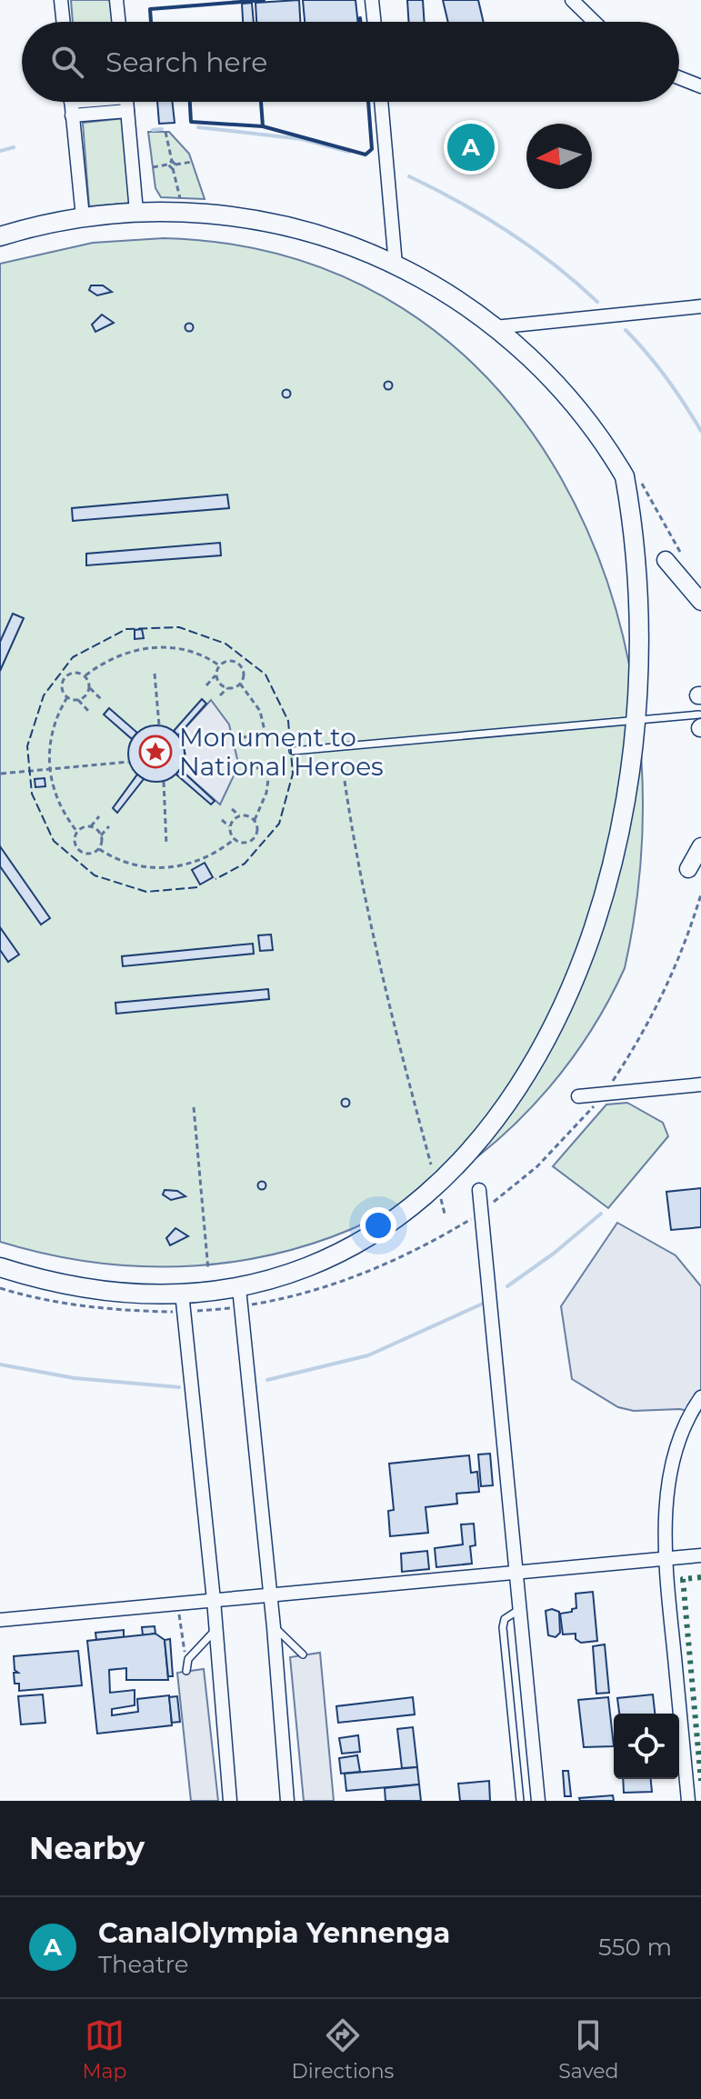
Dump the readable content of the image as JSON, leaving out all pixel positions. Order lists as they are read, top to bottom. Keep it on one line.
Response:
{"places":{"place":["Monument to National Heroes"]},"north":"left","page":{"search":"Search here","pins":"A","heading":"Nearby","list":[{"mark":"A","name":"CanalOlympia Yennenga","note":"Theatre","value":"550 m"}],"nav":["Map","Directions","Saved"]}}
